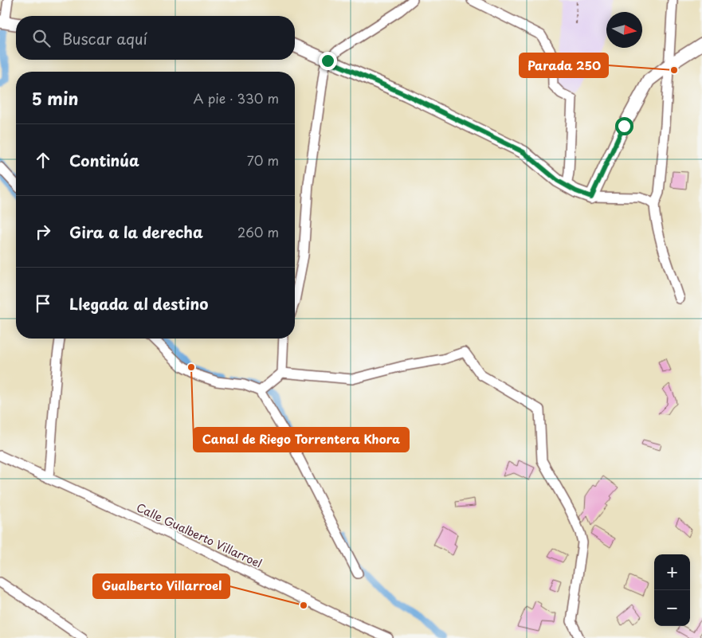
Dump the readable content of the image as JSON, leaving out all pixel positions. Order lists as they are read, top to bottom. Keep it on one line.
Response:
{"streets":{"street":["Calle Gualberto Villarroel"]},"places":["Parada 250","Canal de Riego Torrentera Khora","Gualberto Villarroel"],"north":"right","page":{"search":"Buscar aquí","heading":["5 min","A pie · 330 m"],"list":[["Continúa","70 m"],["Gira a la derecha","260 m"],"Llegada al destino"],"map_buttons":["+","−"]}}
